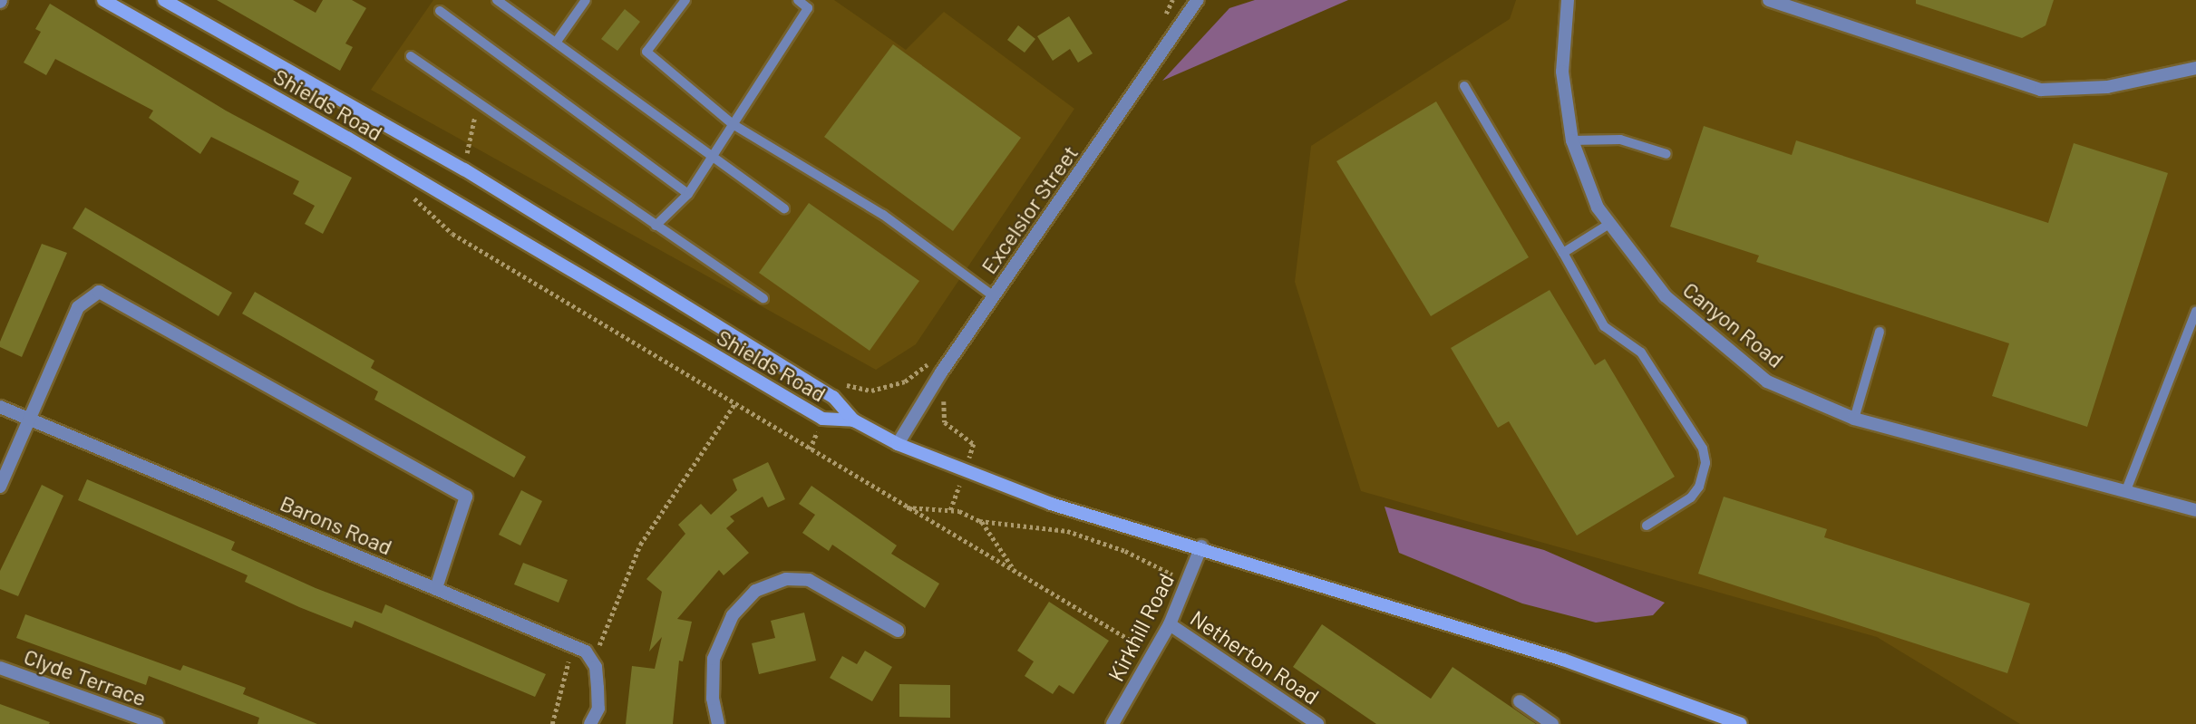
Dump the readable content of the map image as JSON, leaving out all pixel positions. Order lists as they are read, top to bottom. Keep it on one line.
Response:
{"streets":{"main road":["Shields Road"],"street":["Excelsior Street","Canyon Road","Barons Road","Kirkhill Road","Netherton Road","Clyde Terrace"]},"crossings":[["Kirkhill Road","Netherton Road"]]}
